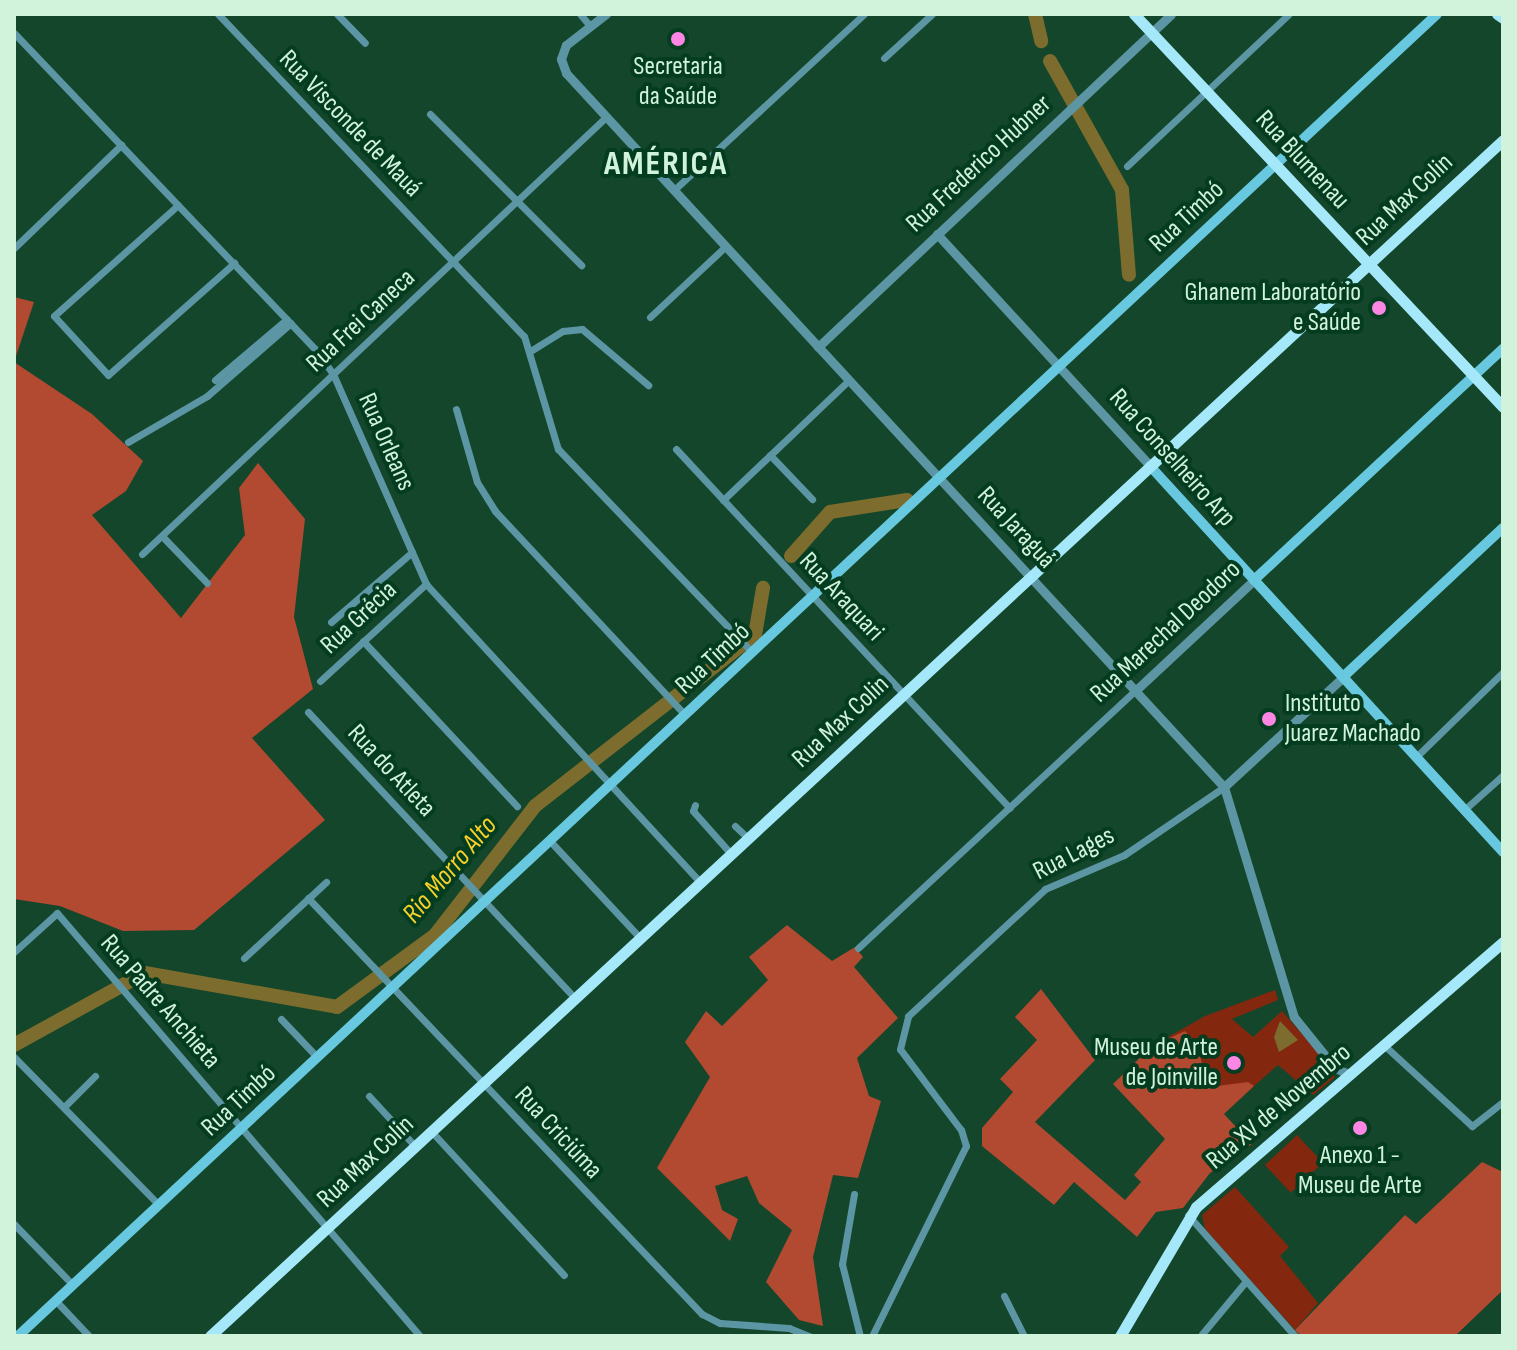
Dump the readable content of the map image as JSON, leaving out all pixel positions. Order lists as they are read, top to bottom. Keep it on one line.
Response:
{"streets":{"main road":["Rua Blumenau","Rua Max Colin","Rua Timbó","Rua Conselheiro Arp","Rua Marechal Deodoro","Rua Lages","Rua XV de Novembro"],"street":["Rua Visconde de Mauá","Rua Frederico Hubner","Rua Frei Caneca","Rua Orleans","Rua Jaraguá","Rua Araquari","Rua Grécia","Rua do Atleta","Rua Padre Anchieta","Rua Criciúma"]},"crossings":[["Rua Visconde de Mauá","Rua Frei Caneca"],["Rua Blumenau","Rua Frederico Hubner"],["Rua Blumenau","Rua Max Colin"],["Rua Blumenau","Rua Timbó"],["Rua Blumenau","Rua Marechal Deodoro"],["Rua Frederico Hubner","Rua Conselheiro Arp"],["Rua Frederico Hubner","Rua Jaraguá"],["Rua Max Colin","Rua Orleans"],["Rua Max Colin","Rua Conselheiro Arp"],["Rua Max Colin","Rua Jaraguá"],["Rua Max Colin","Rua Araquari"],["Rua Max Colin","Rua do Atleta"],["Rua Max Colin","Rua Padre Anchieta"],["Rua Max Colin","Rua Criciúma"],["Rua Timbó","Rua Orleans"],["Rua Timbó","Rua Conselheiro Arp"],["Rua Timbó","Rua Jaraguá"],["Rua Timbó","Rua Araquari"],["Rua Timbó","Rua do Atleta"],["Rua Timbó","Rua Padre Anchieta"],["Rua Timbó","Rua Criciúma"],["Rua Frei Caneca","Rua Orleans"],["Rua Frei Caneca","Rua Jaraguá"],["Rua Orleans","Rua Grécia"],["Rua Conselheiro Arp","Rua Marechal Deodoro"],["Rua Conselheiro Arp","Rua Lages"],["Rua Jaraguá","Rua Marechal Deodoro"],["Rua Jaraguá","Rua Lages"],["Rua Jaraguá","Rua XV de Novembro"],["Rua Araquari","Rua Marechal Deodoro"]],"districts":["AMÉRICA"],"water":["Rio Morro Alto"],"places":["Secretaria da Saúde","Ghanem Laboratório e Saúde","Instituto Juarez Machado","Museu de Arte de Joinville","Anexo 1 - Museu de Arte"]}
